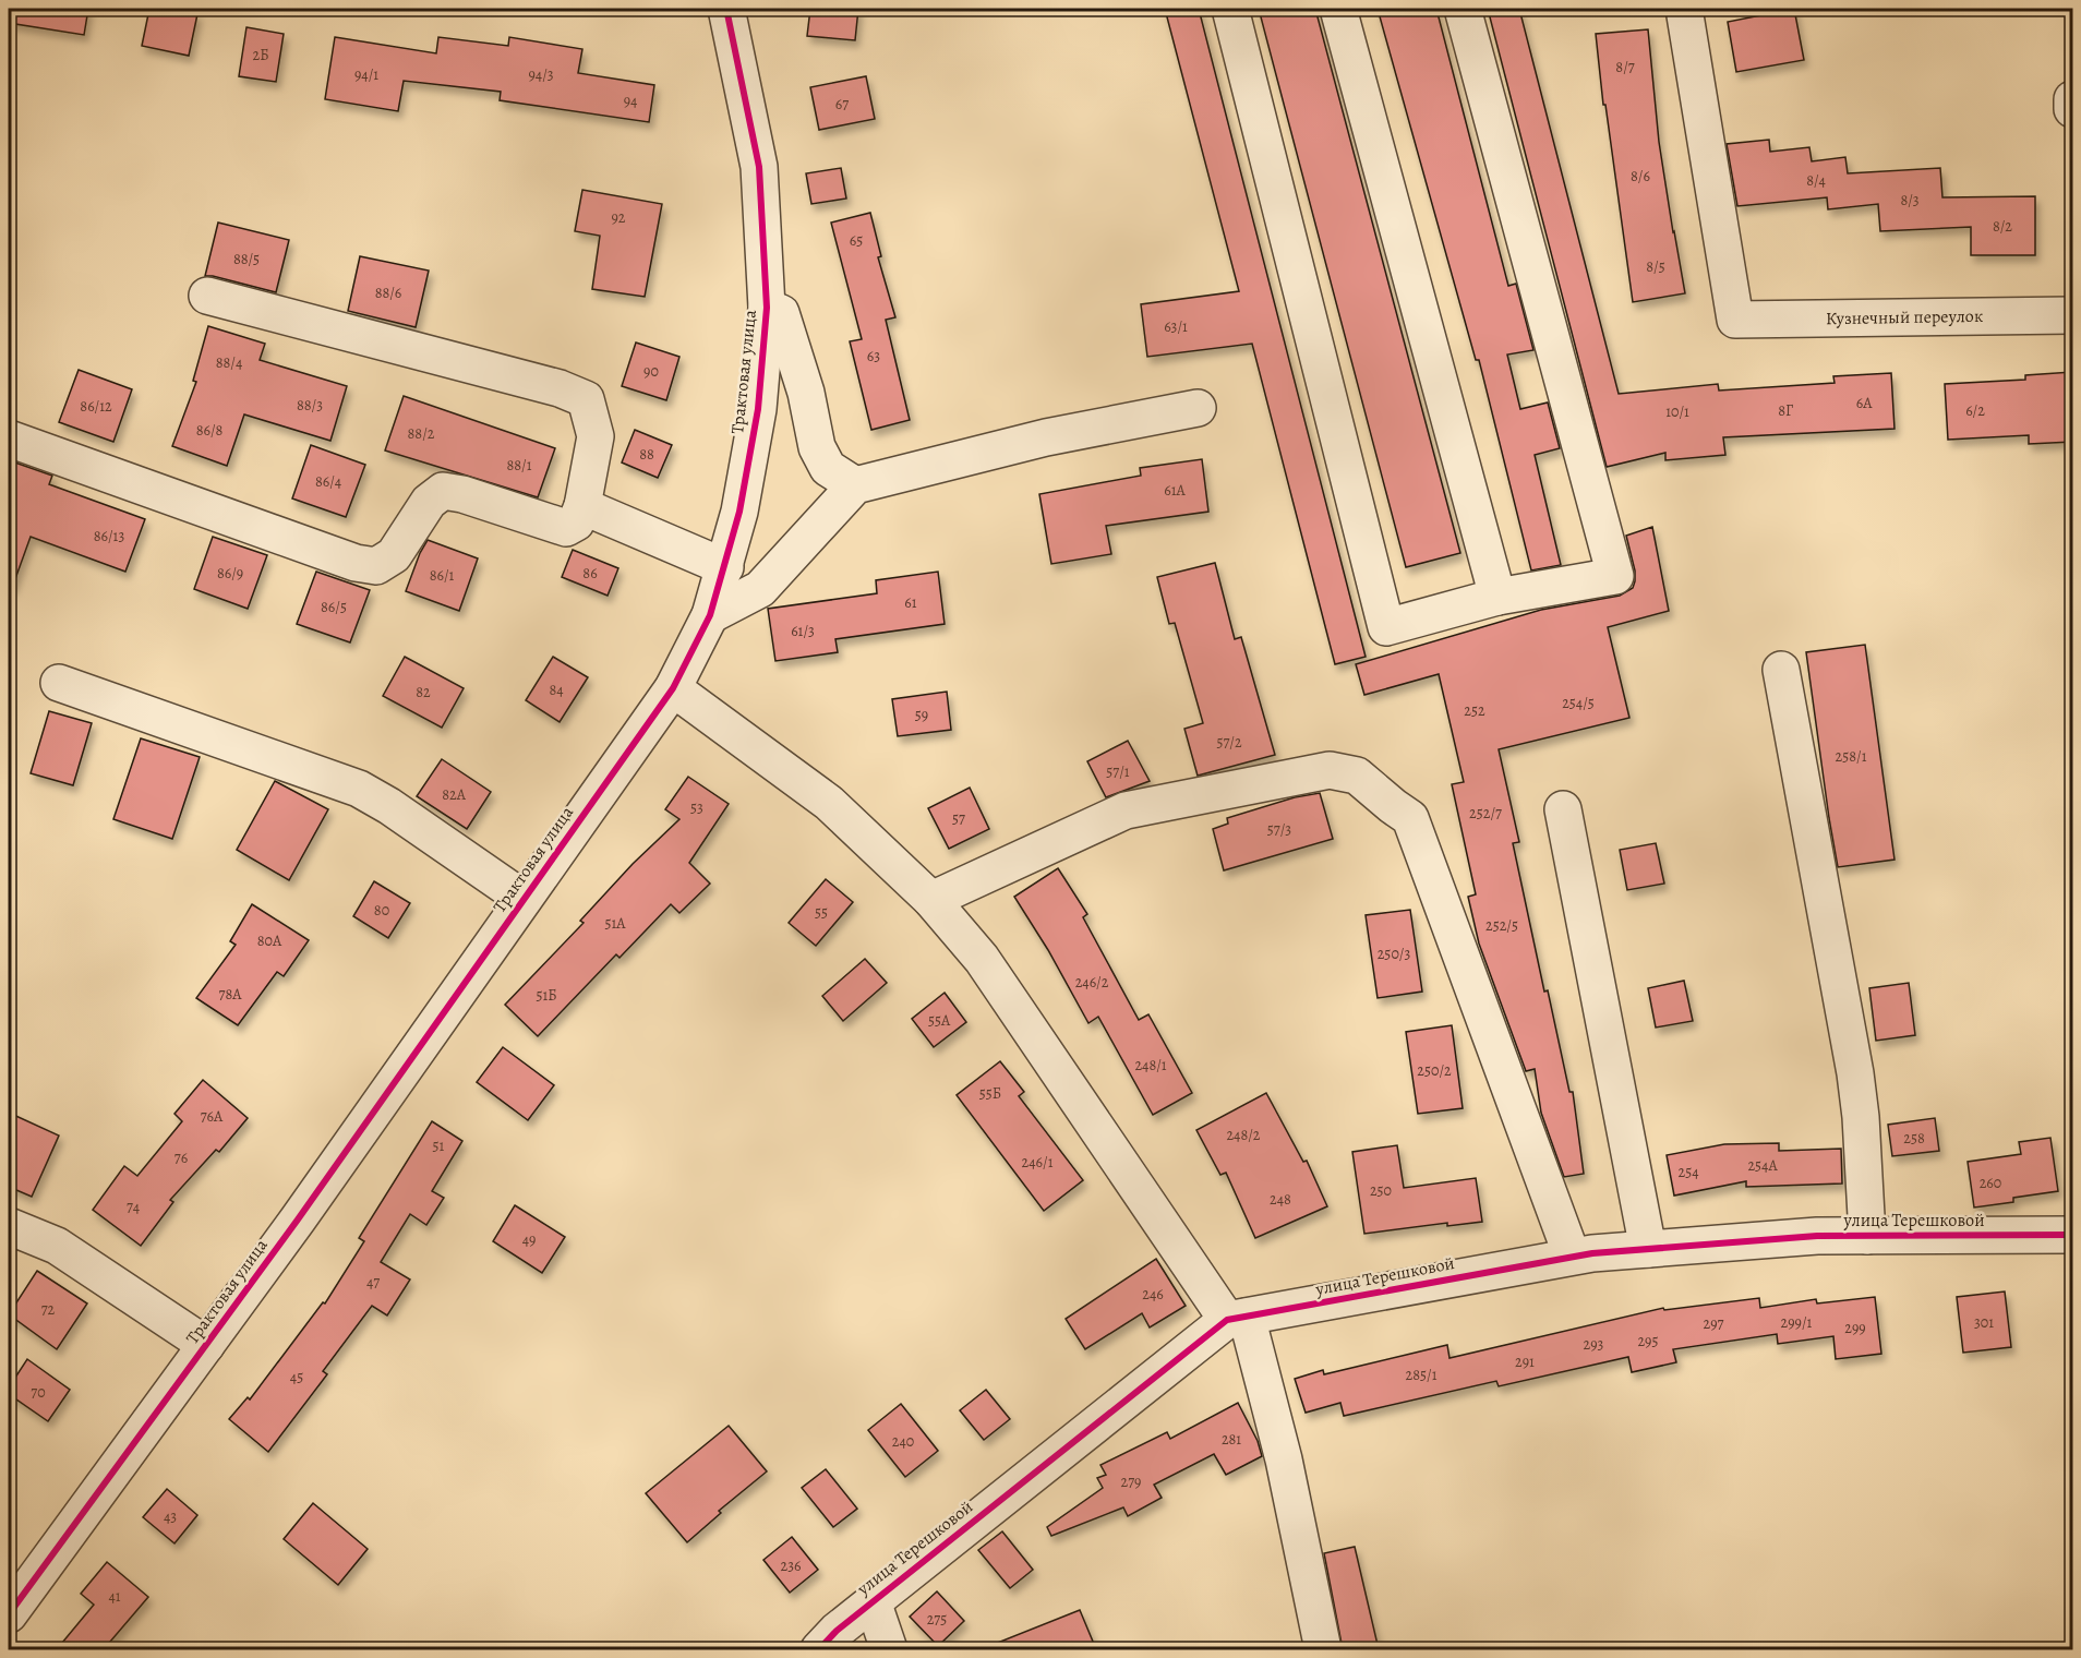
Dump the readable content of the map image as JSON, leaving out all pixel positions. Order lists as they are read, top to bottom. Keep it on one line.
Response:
{"streets":{"street":["Кузнечный переулок","Трактовая улица","улица Терешковой"]},"house_numbers":["2Б","8/7","94/1","94/3","94","67","8/6","8/4","8/3","92","8/2","65","88/5","8/5","88/6","63/1","63","88/4","90","6А","88/3","86/12","8Г","6/2","10/1","86/8","88/2","88","88/1","86/4","61А","86/13","86/9","86","86/1","61","86/5","61/3","84","82","254/5","252","59","57/2","258/1","57/1","82А","53","252/7","57","57/3","80","55","51А","252/5","80А","250/3","246/2","78А","51Б","55А","248/1","250/2","55Б","76А","248/2","258","51","76","246/1","254А","254","260","250","248","74","49","47","246","72","299/1","301","297","299","295","293","291","285/1","45","70","281","240","279","43","236","41","275"]}
